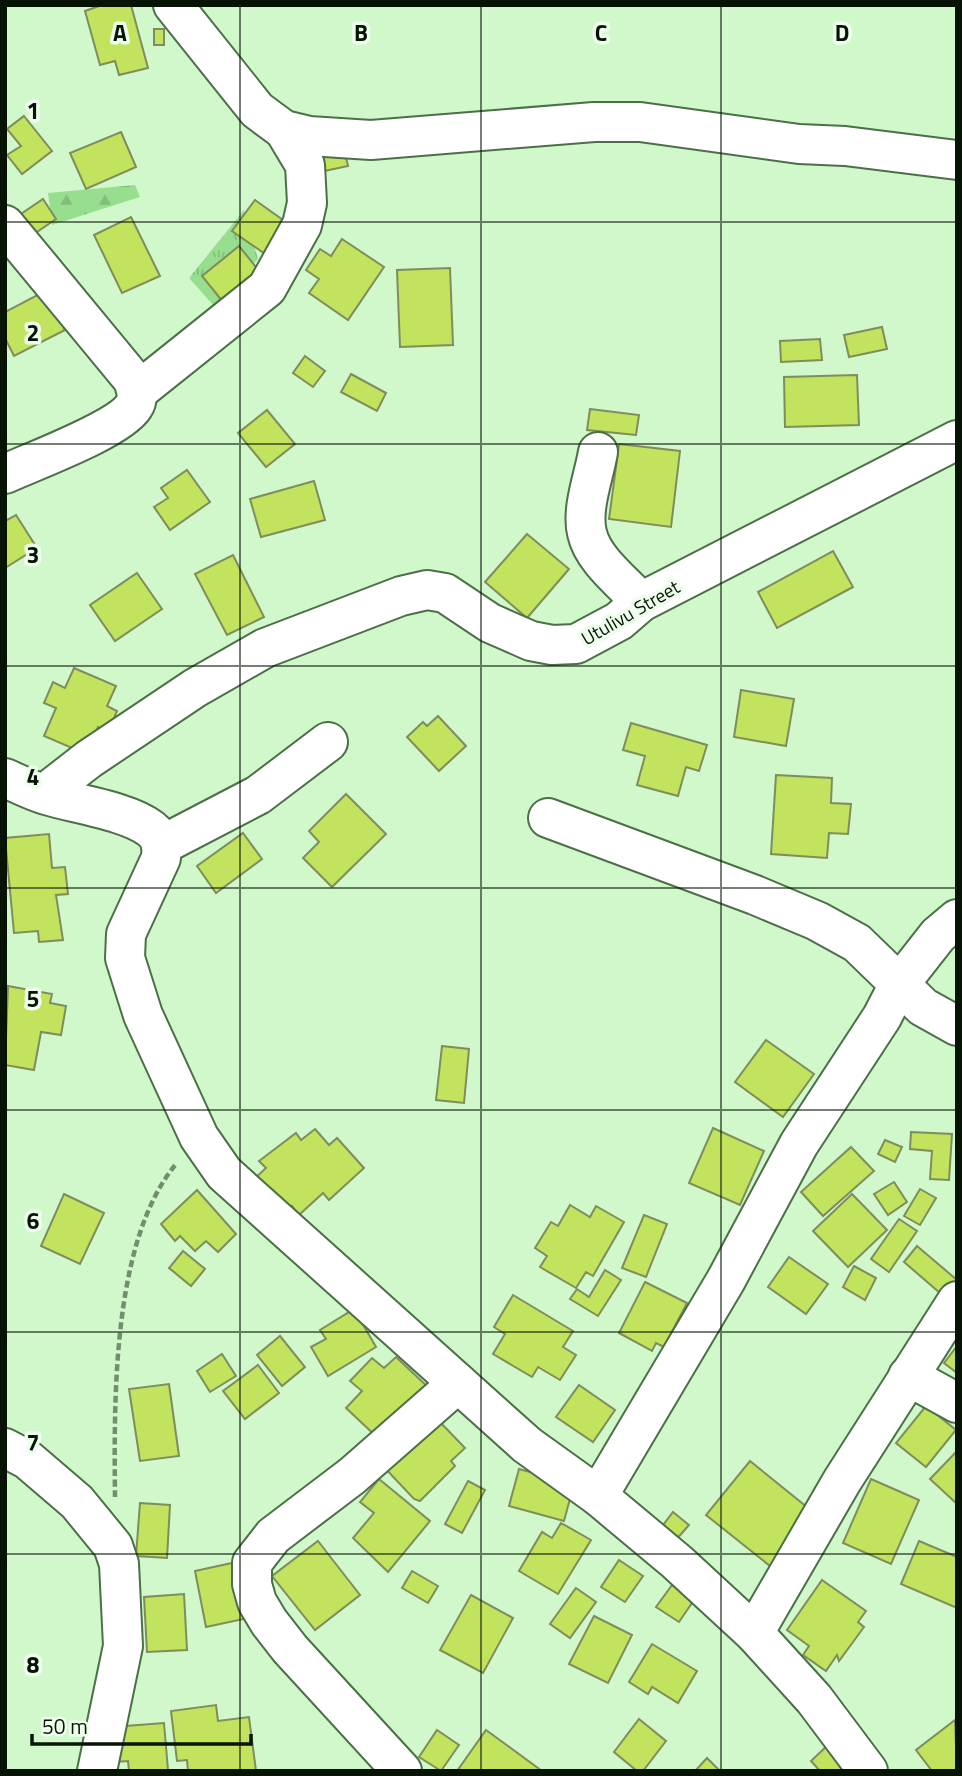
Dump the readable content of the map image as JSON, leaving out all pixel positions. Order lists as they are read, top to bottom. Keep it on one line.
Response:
{"streets":{"street":["Utulivu Street"]},"scale_bar":"50 m","grid":{"columns":["A","B","C","D"],"rows":["1","2","3","4","5","6","7","8"]}}
